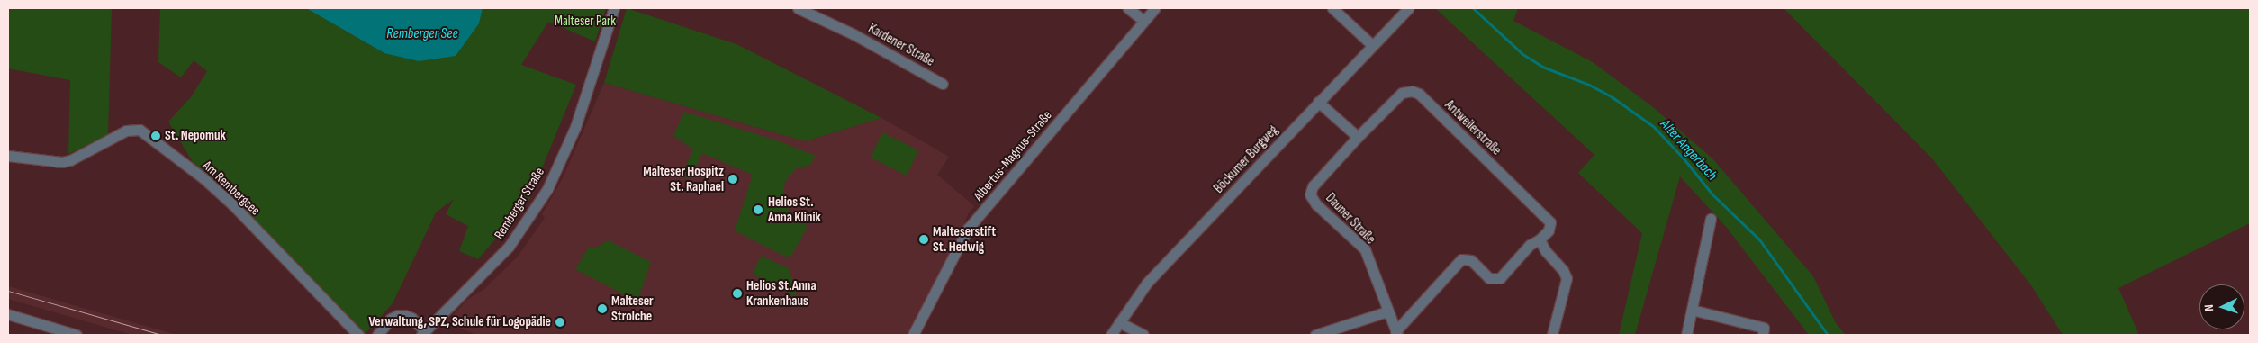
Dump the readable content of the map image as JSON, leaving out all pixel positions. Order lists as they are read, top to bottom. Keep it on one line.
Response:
{"streets":{"street":["Kardener Straße","Antweilerstraße","Albertus-Magnus-Straße","Böckumer Burgweg","Am Rembergsee","Remberger Straße","Dauner Straße"]},"crossings":[["Antweilerstraße","Dauner Straße"]],"water":["Remberger See","Alter Angerbach"],"parks":["Malteser Park"],"places":["St. Nepomuk","Malteser Hospitz St. Raphael","Helios St. Anna Klinik","Malteserstift St. Hedwig","Helios St.Anna Krankenhaus","Malteser Strolche","Verwaltung, SPZ, Schule für Logopädie"],"north":"left"}
